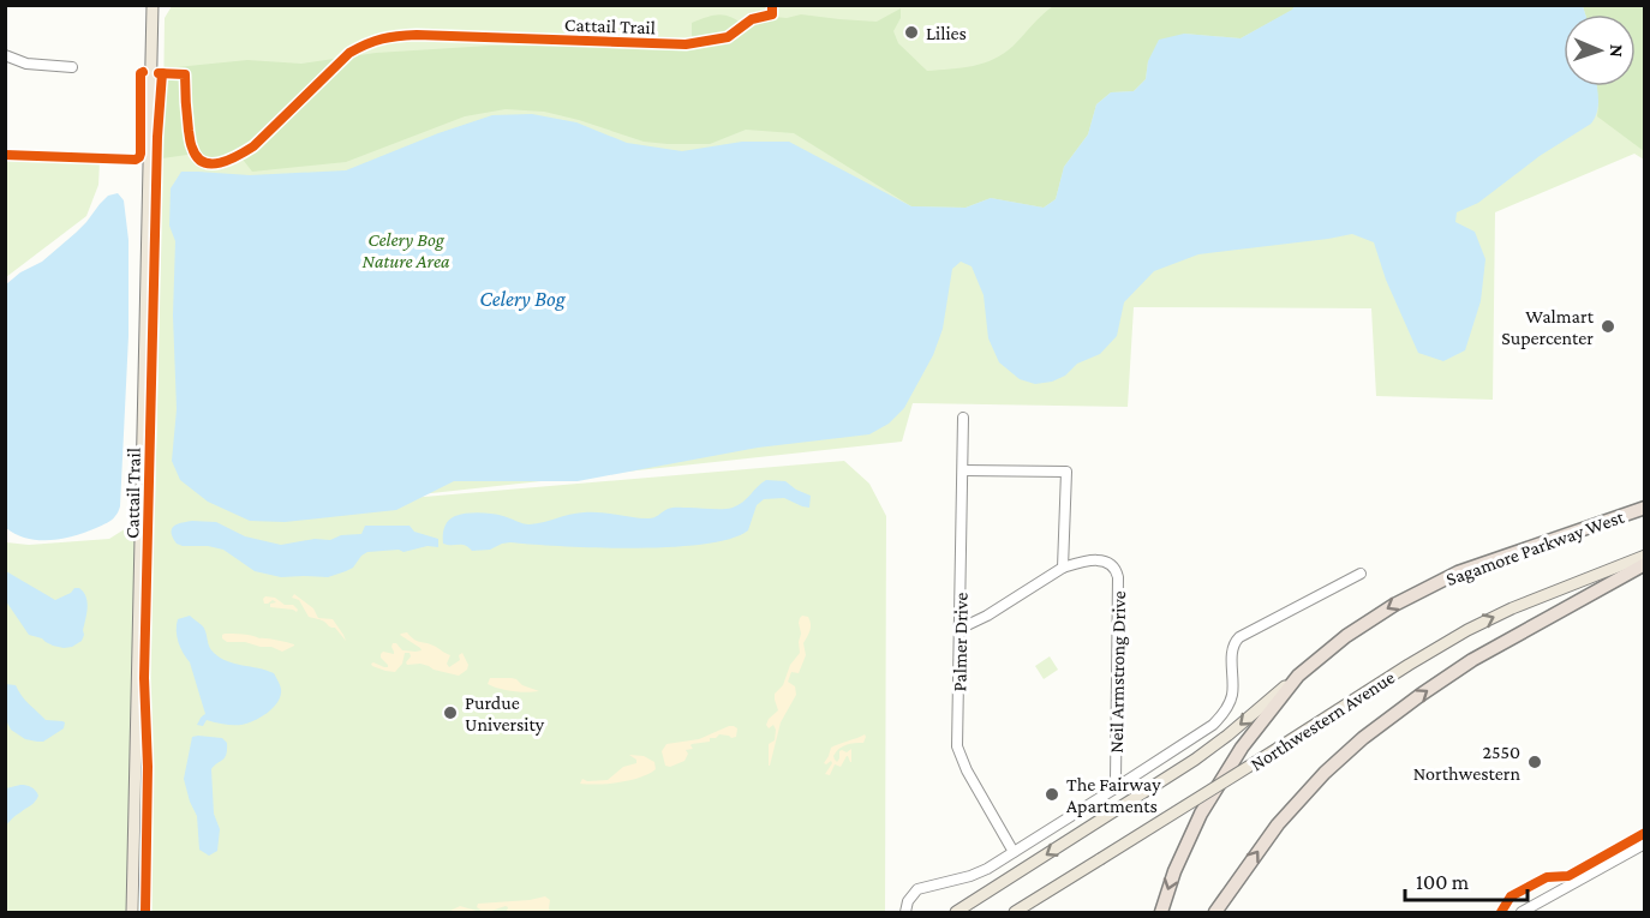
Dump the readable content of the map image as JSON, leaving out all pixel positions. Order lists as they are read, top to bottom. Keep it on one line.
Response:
{"streets":{"highway":["Sagamore Parkway West"],"main road":["Northwestern Avenue"],"street":["Palmer Drive","Neil Armstrong Drive"],"cycle path":["Cattail Trail"]},"crossings":[["Sagamore Parkway West","Northwestern Avenue"],["Palmer Drive","Neil Armstrong Drive"]],"water":["Celery Bog"],"parks":["Celery Bog Nature Area"],"places":["Lilies","Walmart Supercenter","Purdue University","2550 Northwestern","The Fairway Apartments"],"scale_bar":"100 m","north":"right"}
